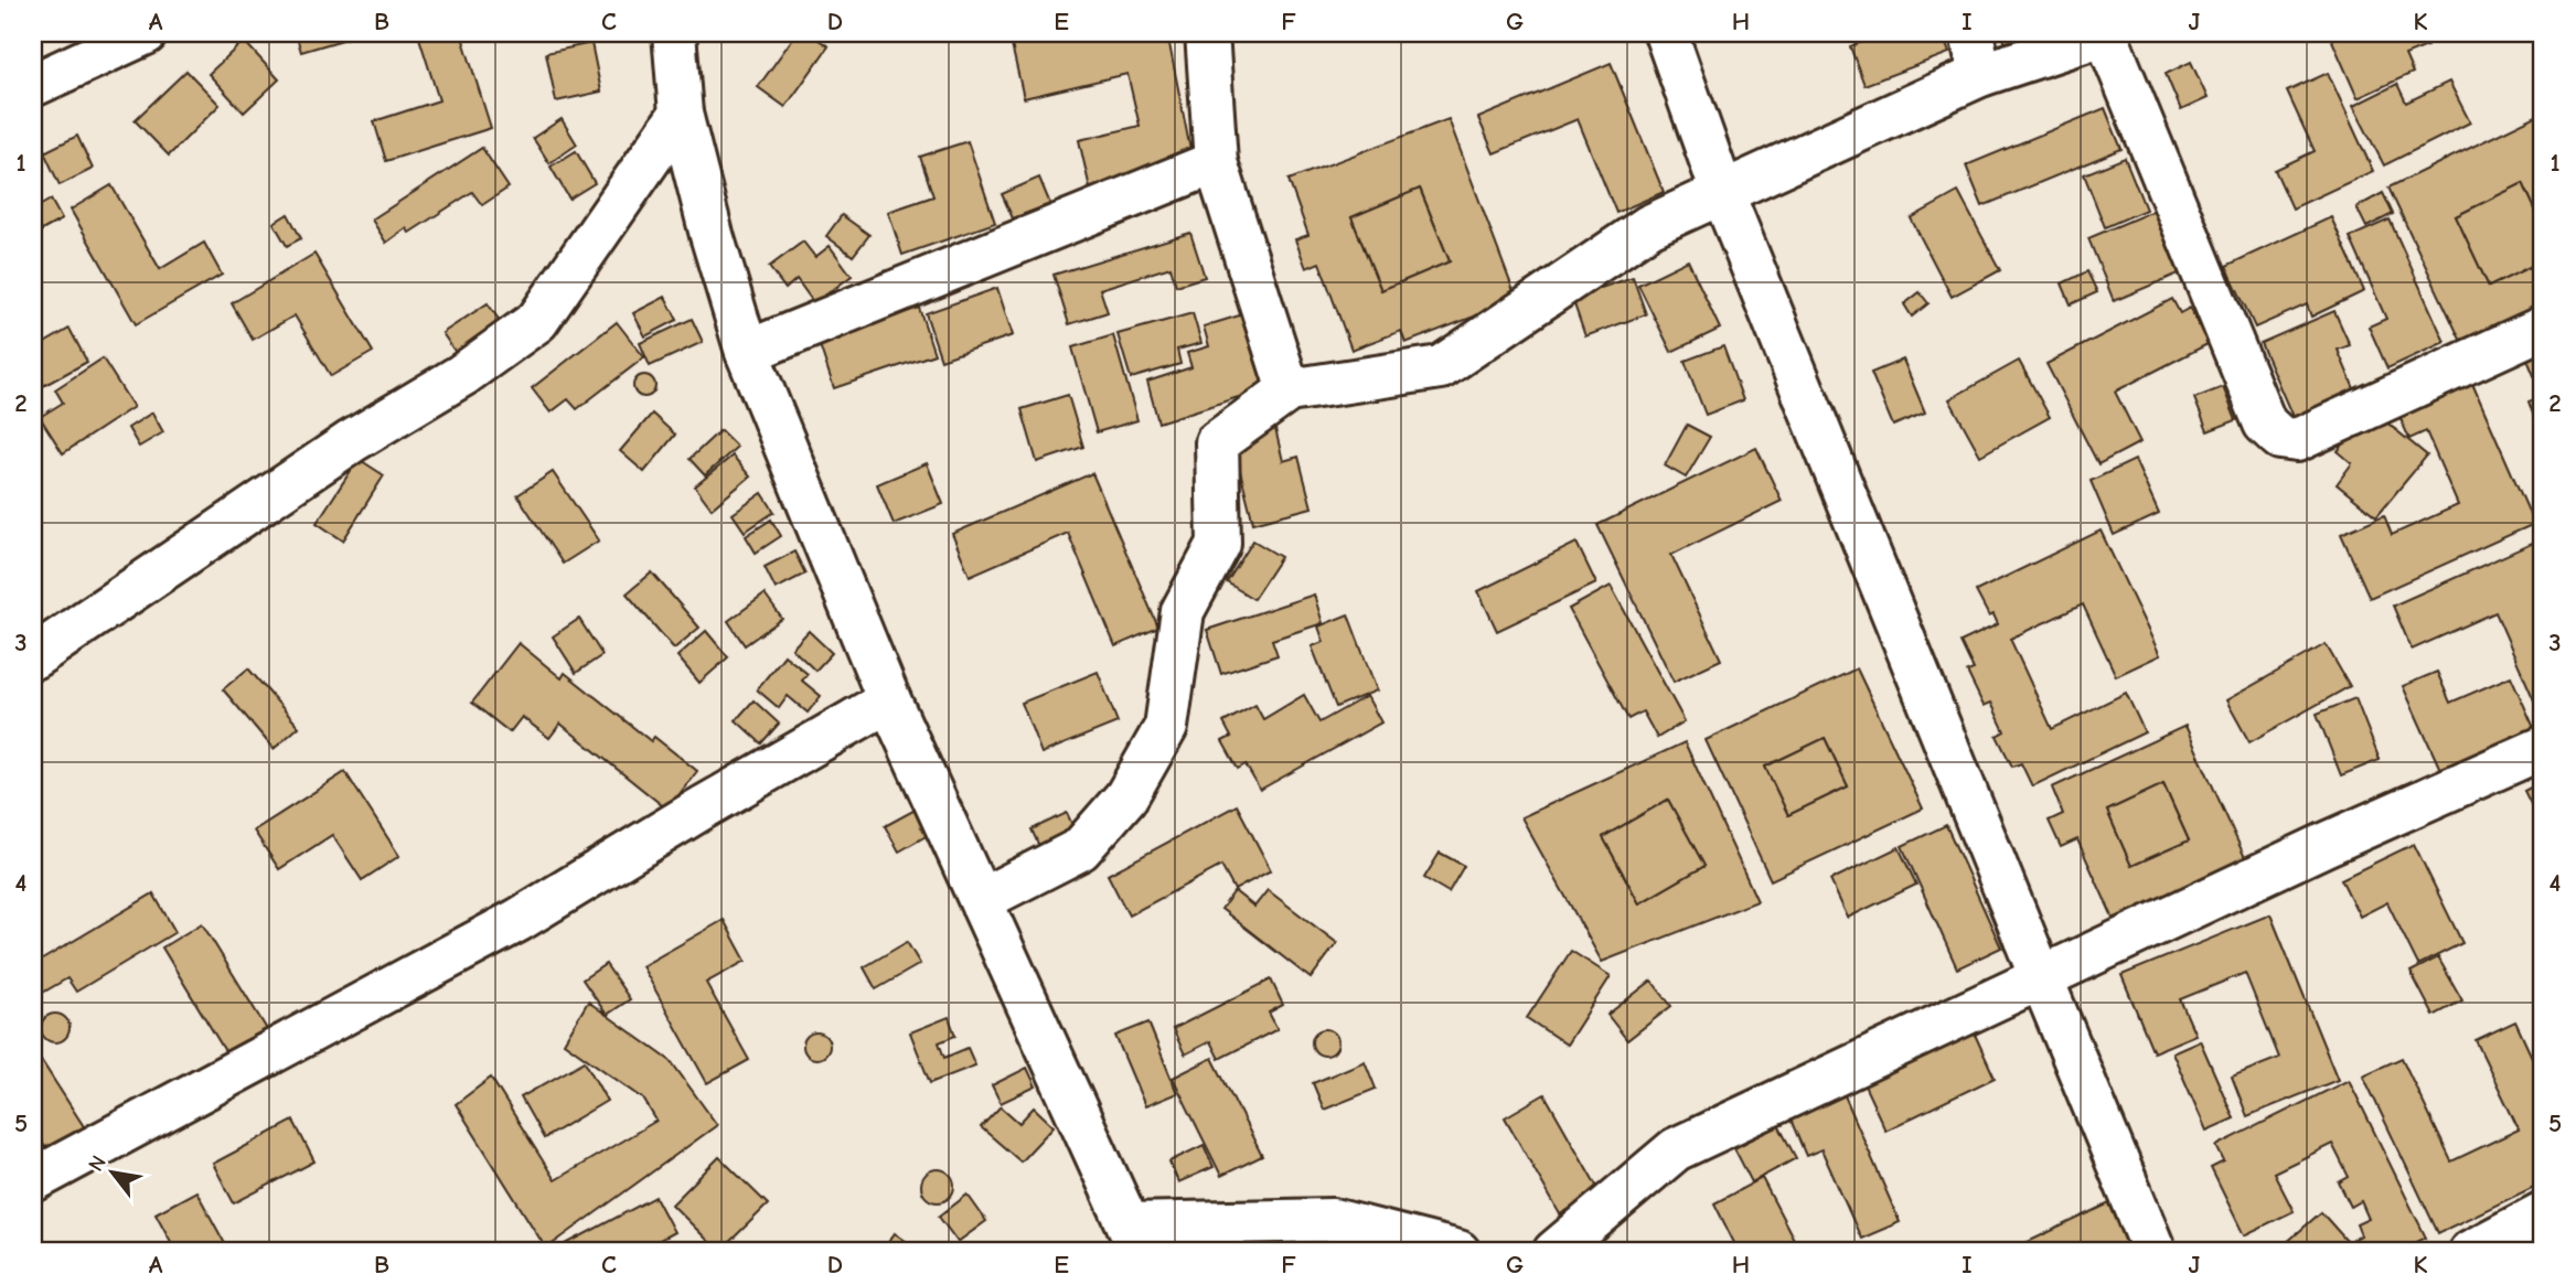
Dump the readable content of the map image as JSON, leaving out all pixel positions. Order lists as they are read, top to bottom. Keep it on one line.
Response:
{"north":"top left","grid":{"columns":["A","B","C","D","E","F","G","H","I","J","K"],"rows":["1","2","3","4","5"]}}
